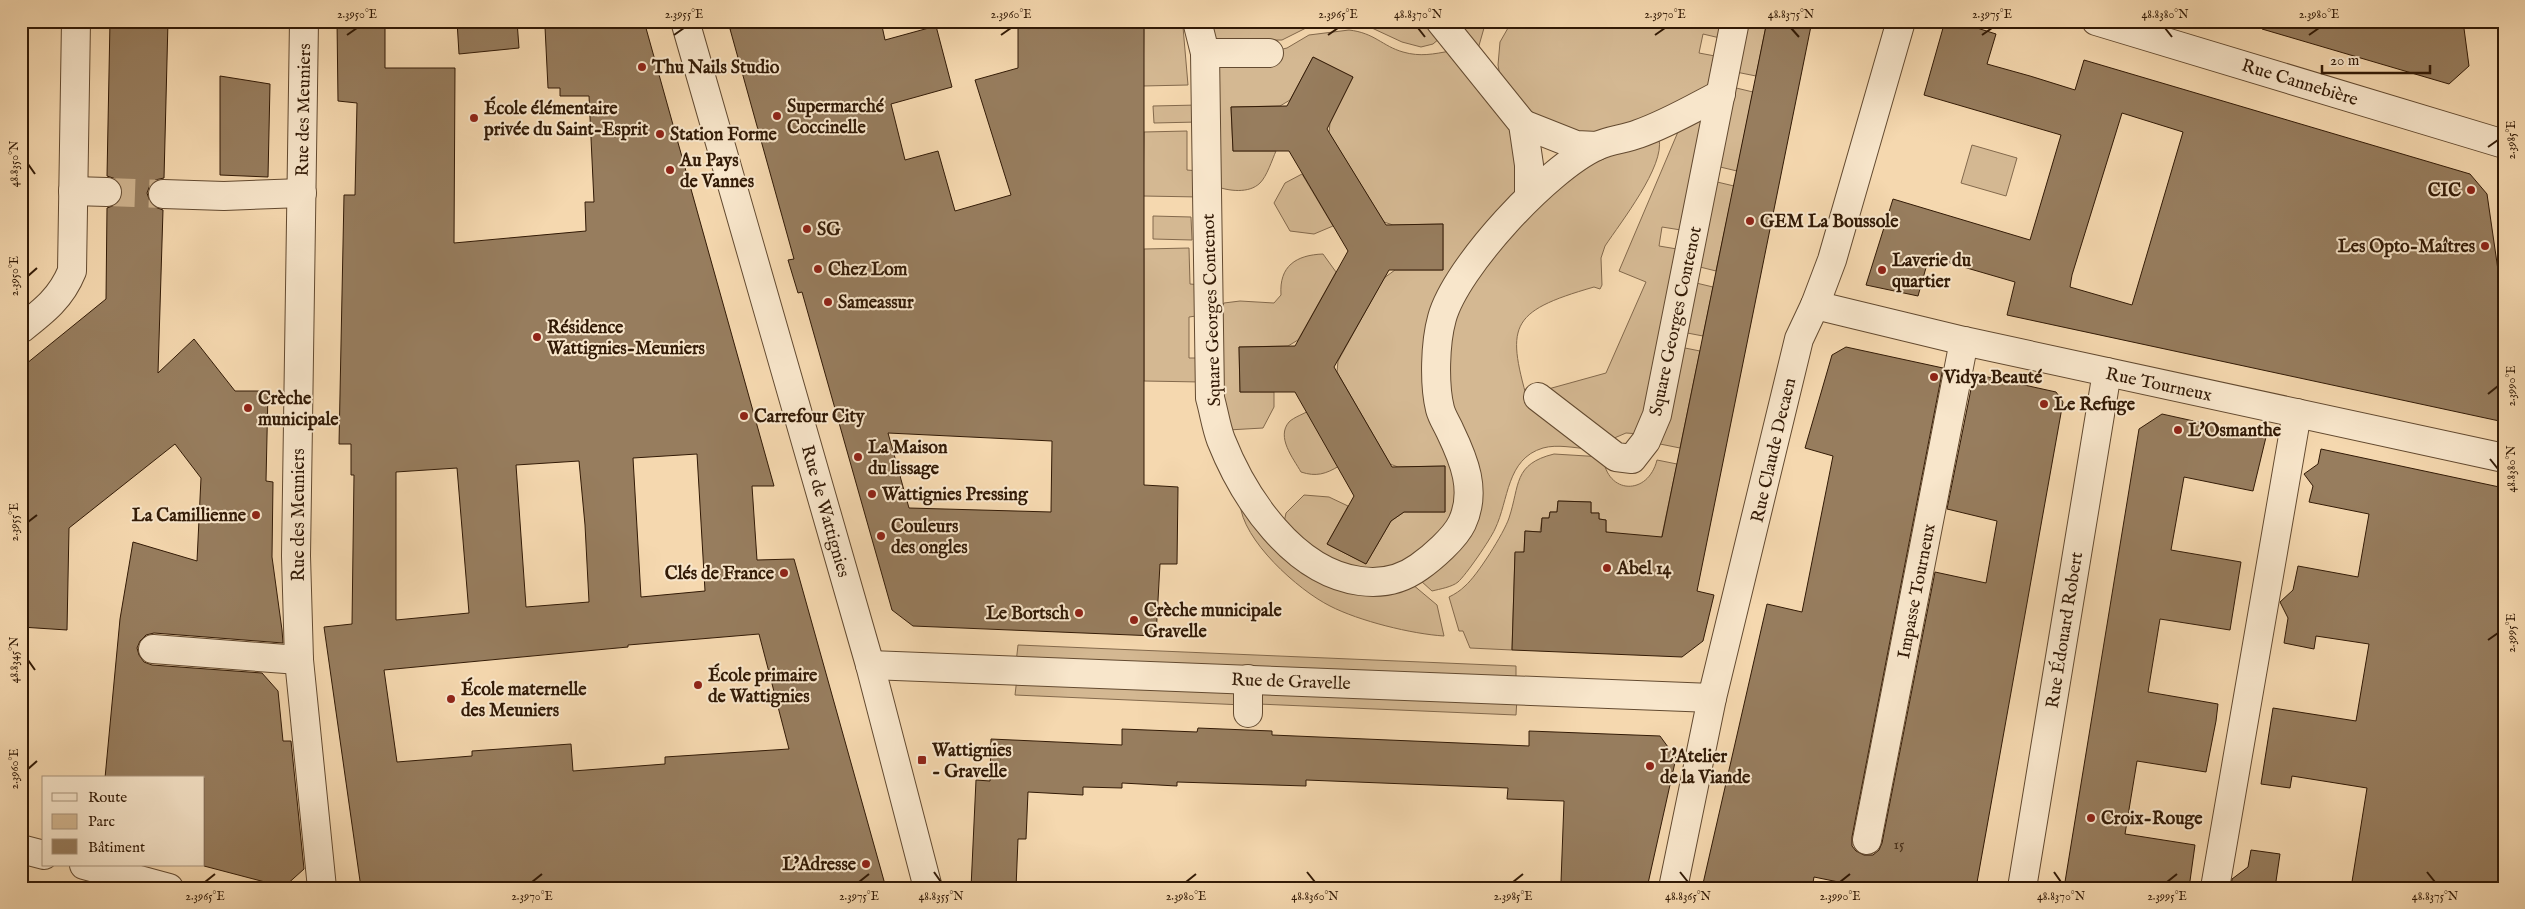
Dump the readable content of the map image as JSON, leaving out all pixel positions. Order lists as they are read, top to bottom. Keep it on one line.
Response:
{"streets":{"street":["Rue Cannebière","Rue des Meuniers","Square Georges Contenot","Rue Tourneux","Rue Claude Decaen","Rue de Wattignies","Impasse Tourneux","Rue Édouard Robert","Rue de Gravelle"]},"crossings":[["Rue Tourneux","Rue Claude Decaen"],["Rue Tourneux","Impasse Tourneux"],["Rue Tourneux","Rue Édouard Robert"],["Rue Claude Decaen","Rue de Gravelle"],["Rue de Wattignies","Rue de Gravelle"]],"places":{"other":["Thu Nails Studio","Supermarché Coccinelle","École élémentaire privée du Saint-Esprit","Station Forme","Au Pays de Vannes","CIC","GEM La Boussole","SG","Les Opto-Maîtres","Chez Lom","Laverie du quartier","Sameassur","Résidence Wattignies-Meuniers","Vidya Beauté","Le Refuge","Crèche municipale","Carrefour City","L'Osmanthe","La Maison du lissage","Wattignies Pressing","La Camillienne","Couleurs des ongles","Abel 14","Clés de France","Le Bortsch","Crèche municipale Gravelle","École primaire de Wattignies","École maternelle des Meuniers","L'Atelier de la Viande","Croix-Rouge","L’Adresse"],"transit":["Wattignies - Gravelle"]},"house_numbers":["15"],"legend":["Route","Parc","Bâtiment"],"scale_bar":"20 m","coordinates":["2.3950°E","2.3955°E","2.3960°E","2.3965°E","48.8370°N","2.3970°E","48.8375°N","2.3975°E","48.8380°N","2.3980°E","2.3985°E","48.8350°N","2.3990°E","2.3995°E","48.8345°N","48.8355°N","48.8360°N","48.8365°N"]}
